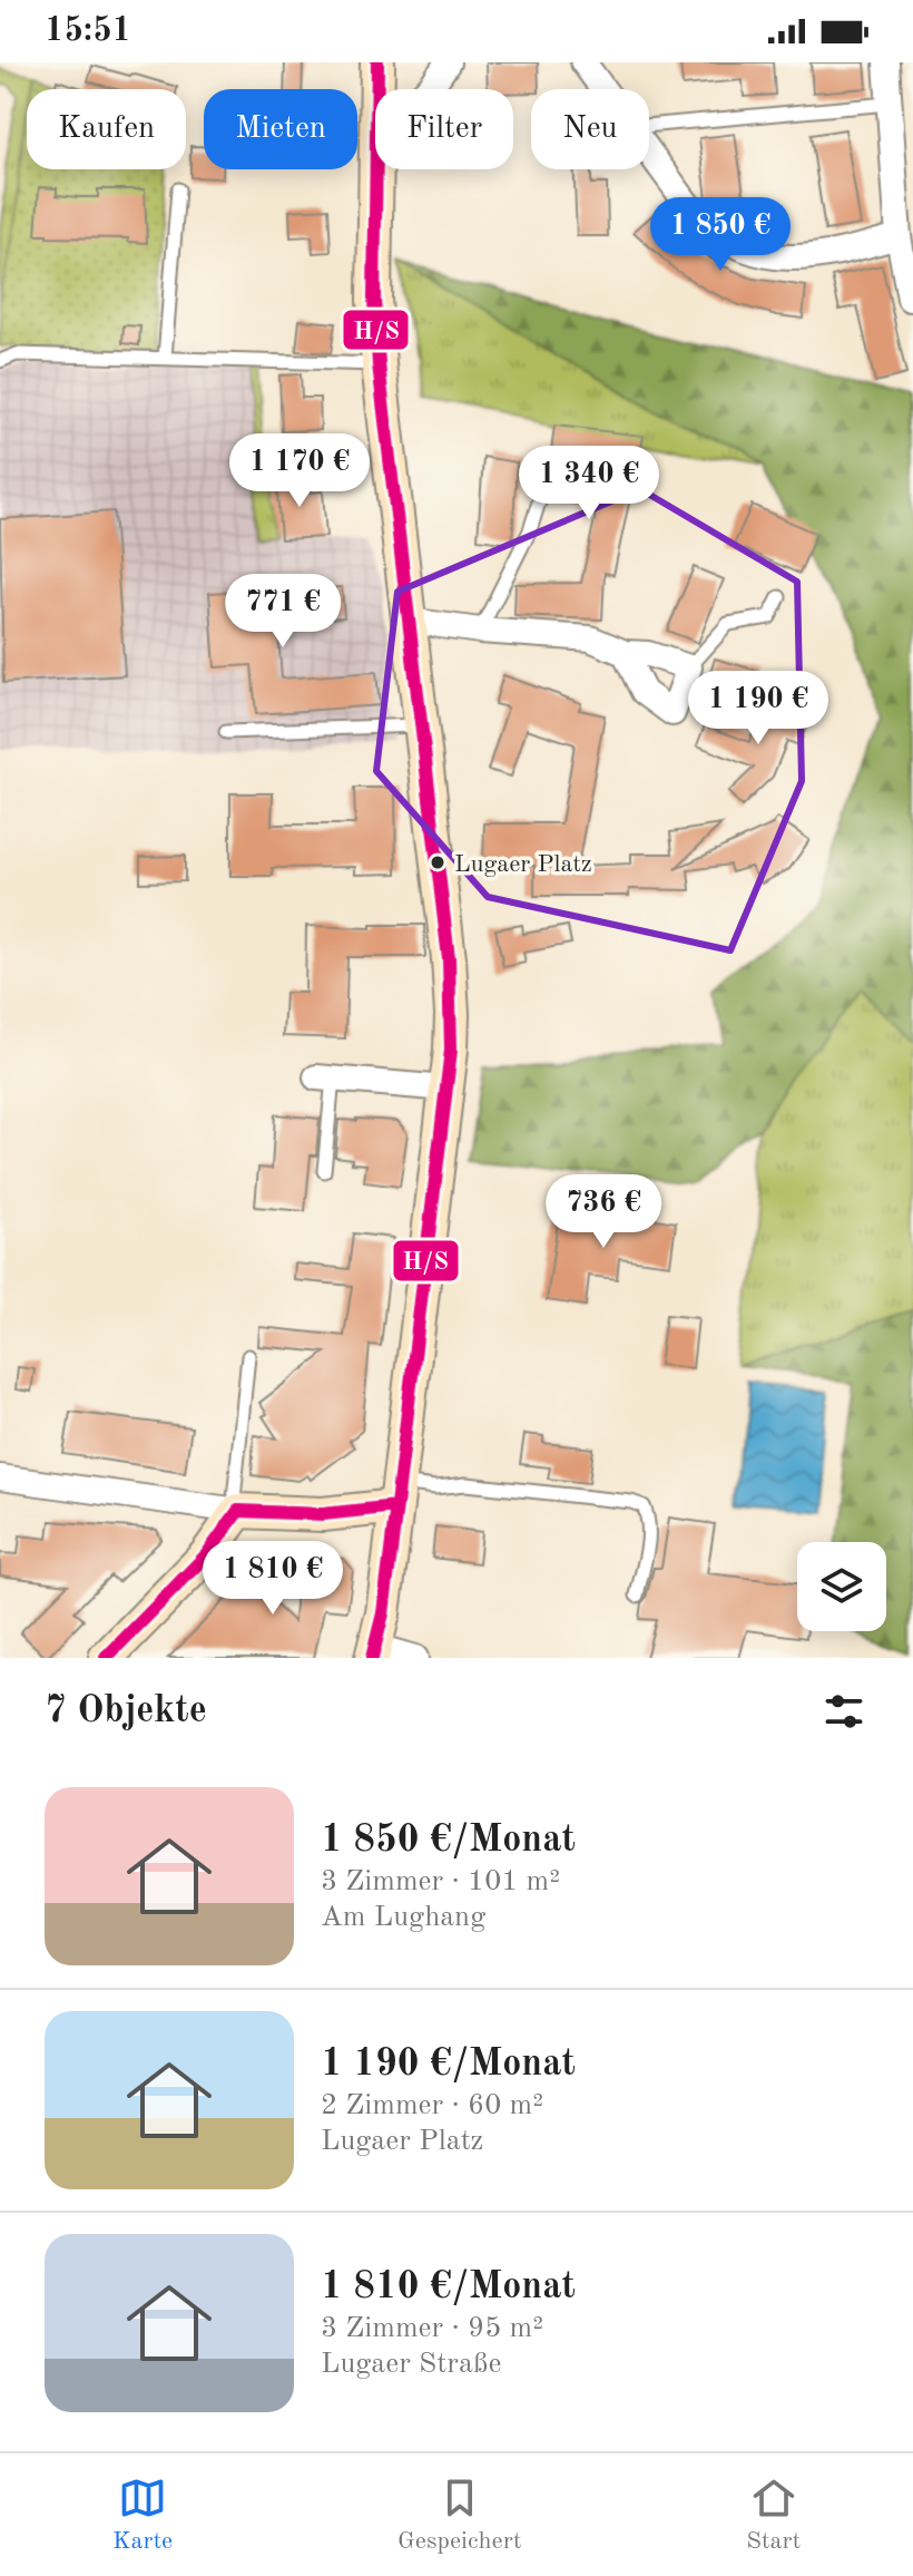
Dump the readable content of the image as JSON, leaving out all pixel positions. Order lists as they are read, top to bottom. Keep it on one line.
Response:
{"places":["Lugaer Platz"],"lines":["transit line H/S"],"page":{"status":"15:51","chip":["Kaufen","Mieten","Filter","Neu"],"price":["1 850 €","1 170 €","1 340 €","771 €","1 190 €","736 €","1 810 €"],"heading":"7 Objekte","list":[{"name":"1 850 €/Monat","note":"3 Zimmer · 101 m² · Am Lughang"},{"name":"1 190 €/Monat","note":"2 Zimmer · 60 m² · Lugaer Platz"},{"name":"1 810 €/Monat","note":"3 Zimmer · 95 m² · Lugaer Straße"}],"tabs":["Karte","Gespeichert","Start"]}}
